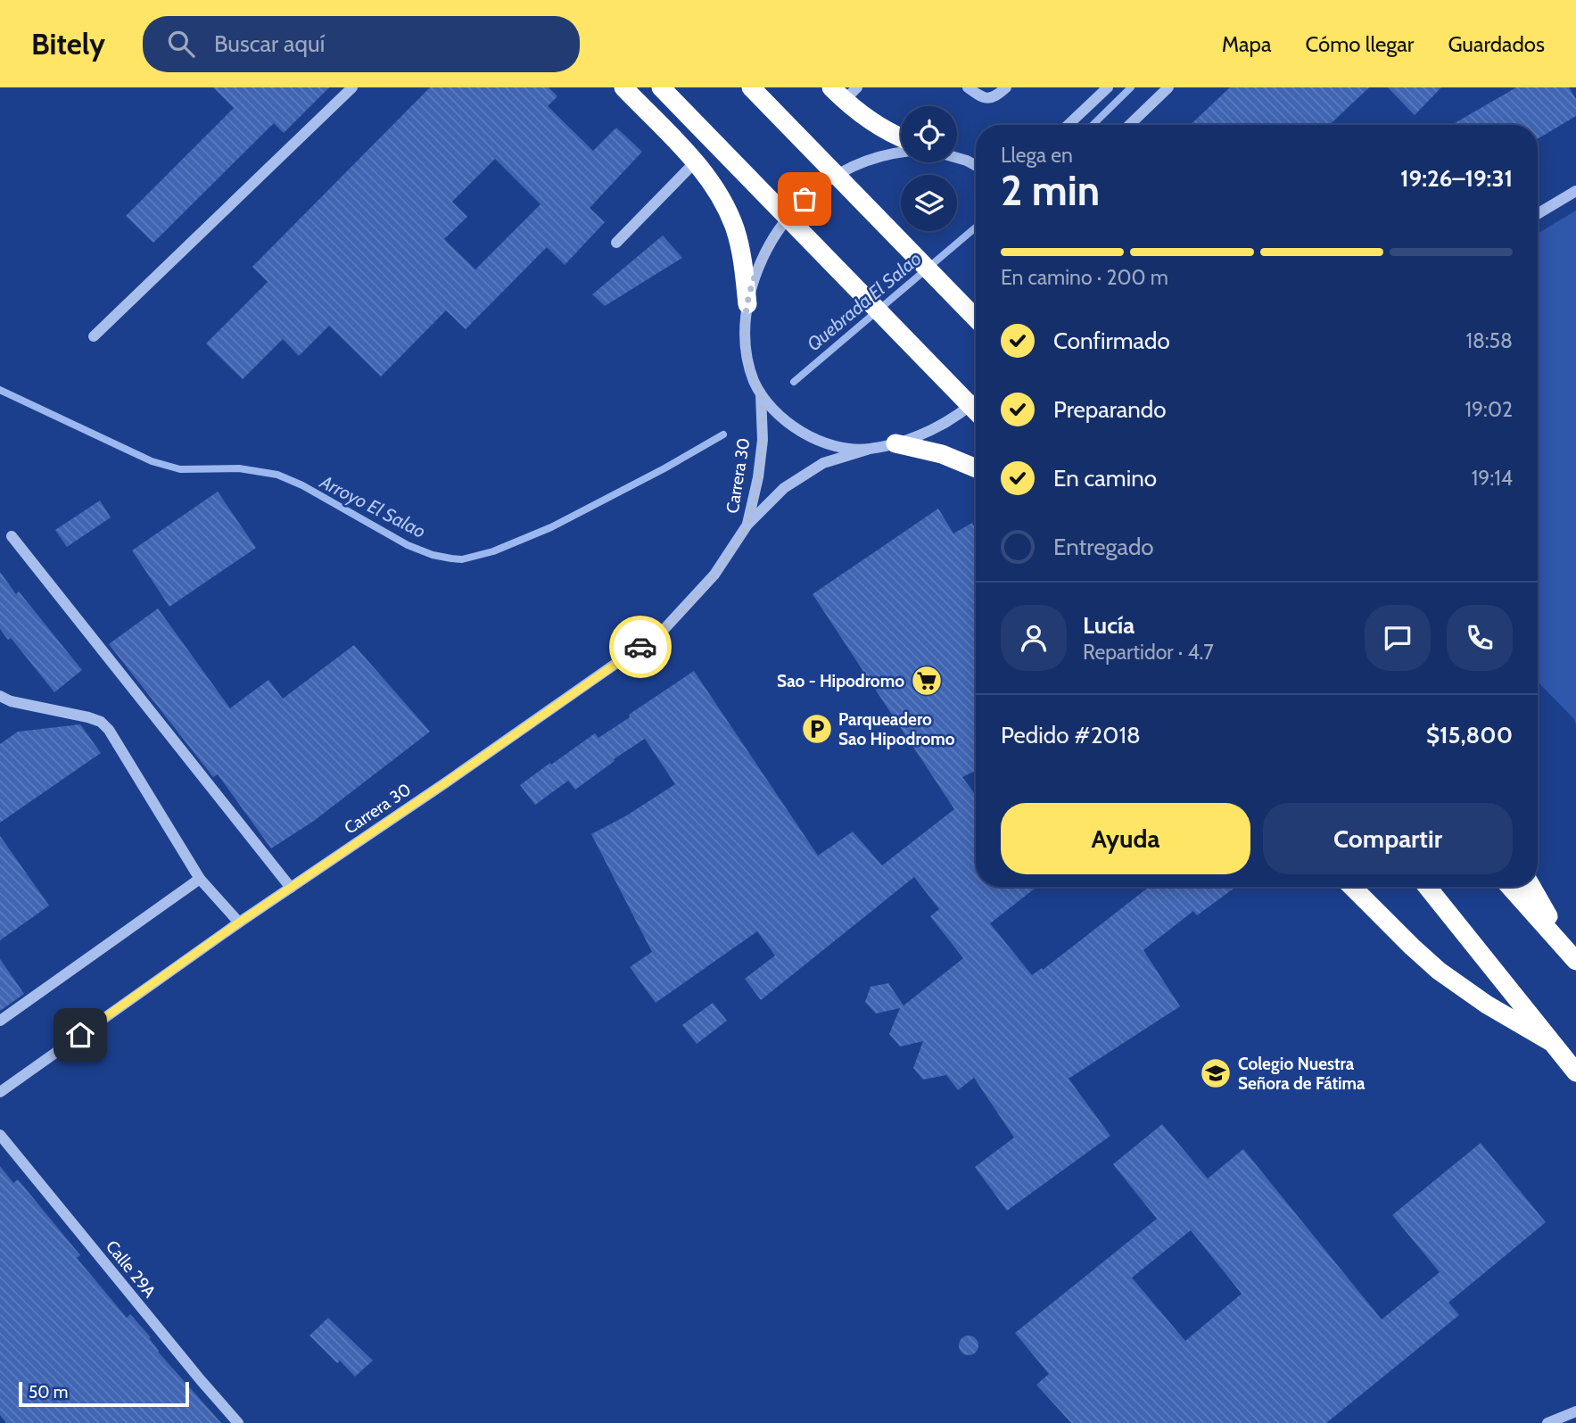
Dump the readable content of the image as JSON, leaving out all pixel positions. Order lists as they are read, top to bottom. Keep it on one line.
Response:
{"streets":{"street":["Carrera 30","Calle 29A"]},"water":["Quebrada El Salao","Arroyo El Salao"],"places":{"supermarket":["Sao - Hipodromo"],"parking":["Parqueadero Sao Hipodromo"],"school or university":["Colegio Nuestra Señora de Fátima"]},"scale_bar":"50 m","page":{"header":"Bitely","search":"Buscar aquí","nav":["Mapa","Cómo llegar","Guardados"],"heading":["2 min","Llega en","19:26–19:31"],"panel":["Lucía","Repartidor · 4.7","Pedido #2018","$15,800"],"bar":"En camino · 200 m","list":[["Confirmado","18:58"],["Preparando","19:02"],["En camino","19:14"],"Entregado"],"buttons":["Ayuda","Compartir"],"scale":"50 m"}}
